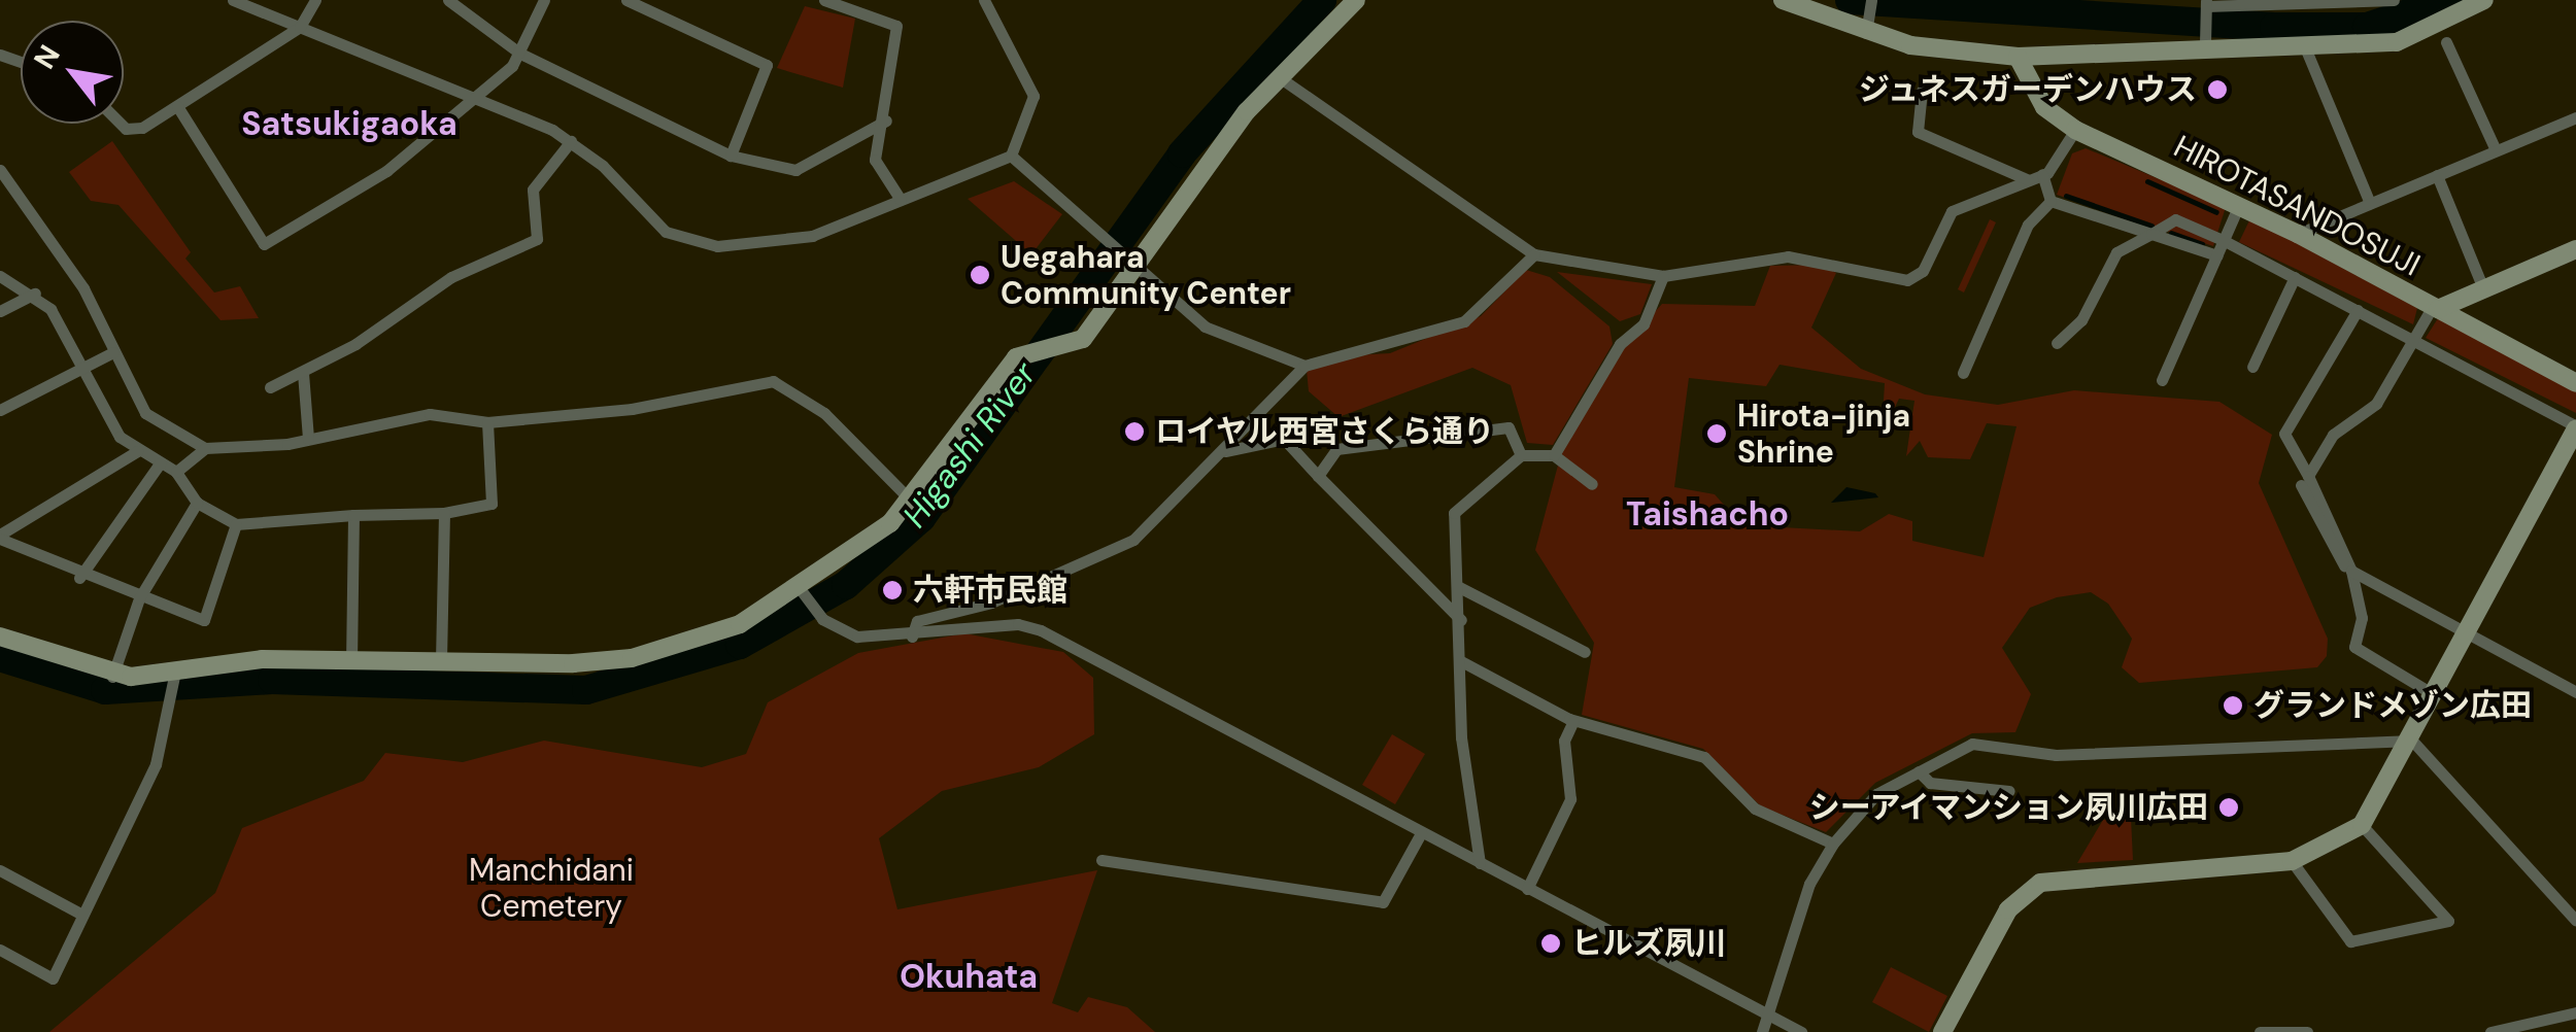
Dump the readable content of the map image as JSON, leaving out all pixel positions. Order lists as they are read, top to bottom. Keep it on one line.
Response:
{"streets":{"street":["HIROTASANDOSUJI"]},"districts":["Satsukigaoka","Taishacho","Okuhata"],"water":["Higashi River"],"parks":["Manchidani Cemetery"],"places":["ジュネスガーデンハウス","Uegahara Community Center","ロイヤル西宮さくら通り","Hirota-jinja Shrine","六軒市民館","グランドメゾン広田","シーアイマンション夙川広田","ヒルズ夙川"],"north":"top left"}
